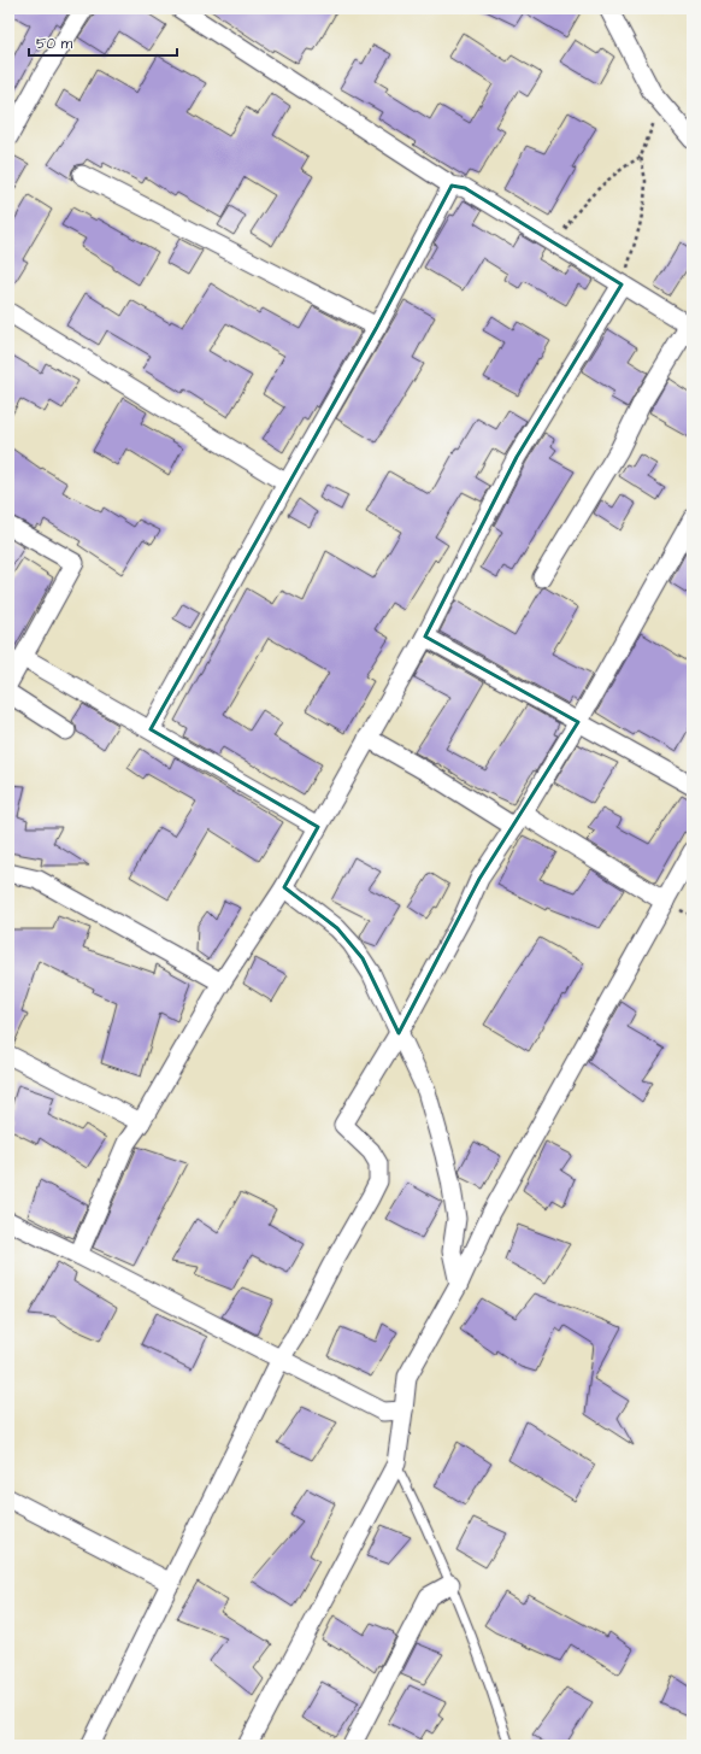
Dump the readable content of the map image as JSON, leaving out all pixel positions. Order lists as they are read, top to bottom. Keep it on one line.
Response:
{"scale_bar":"50 m"}
